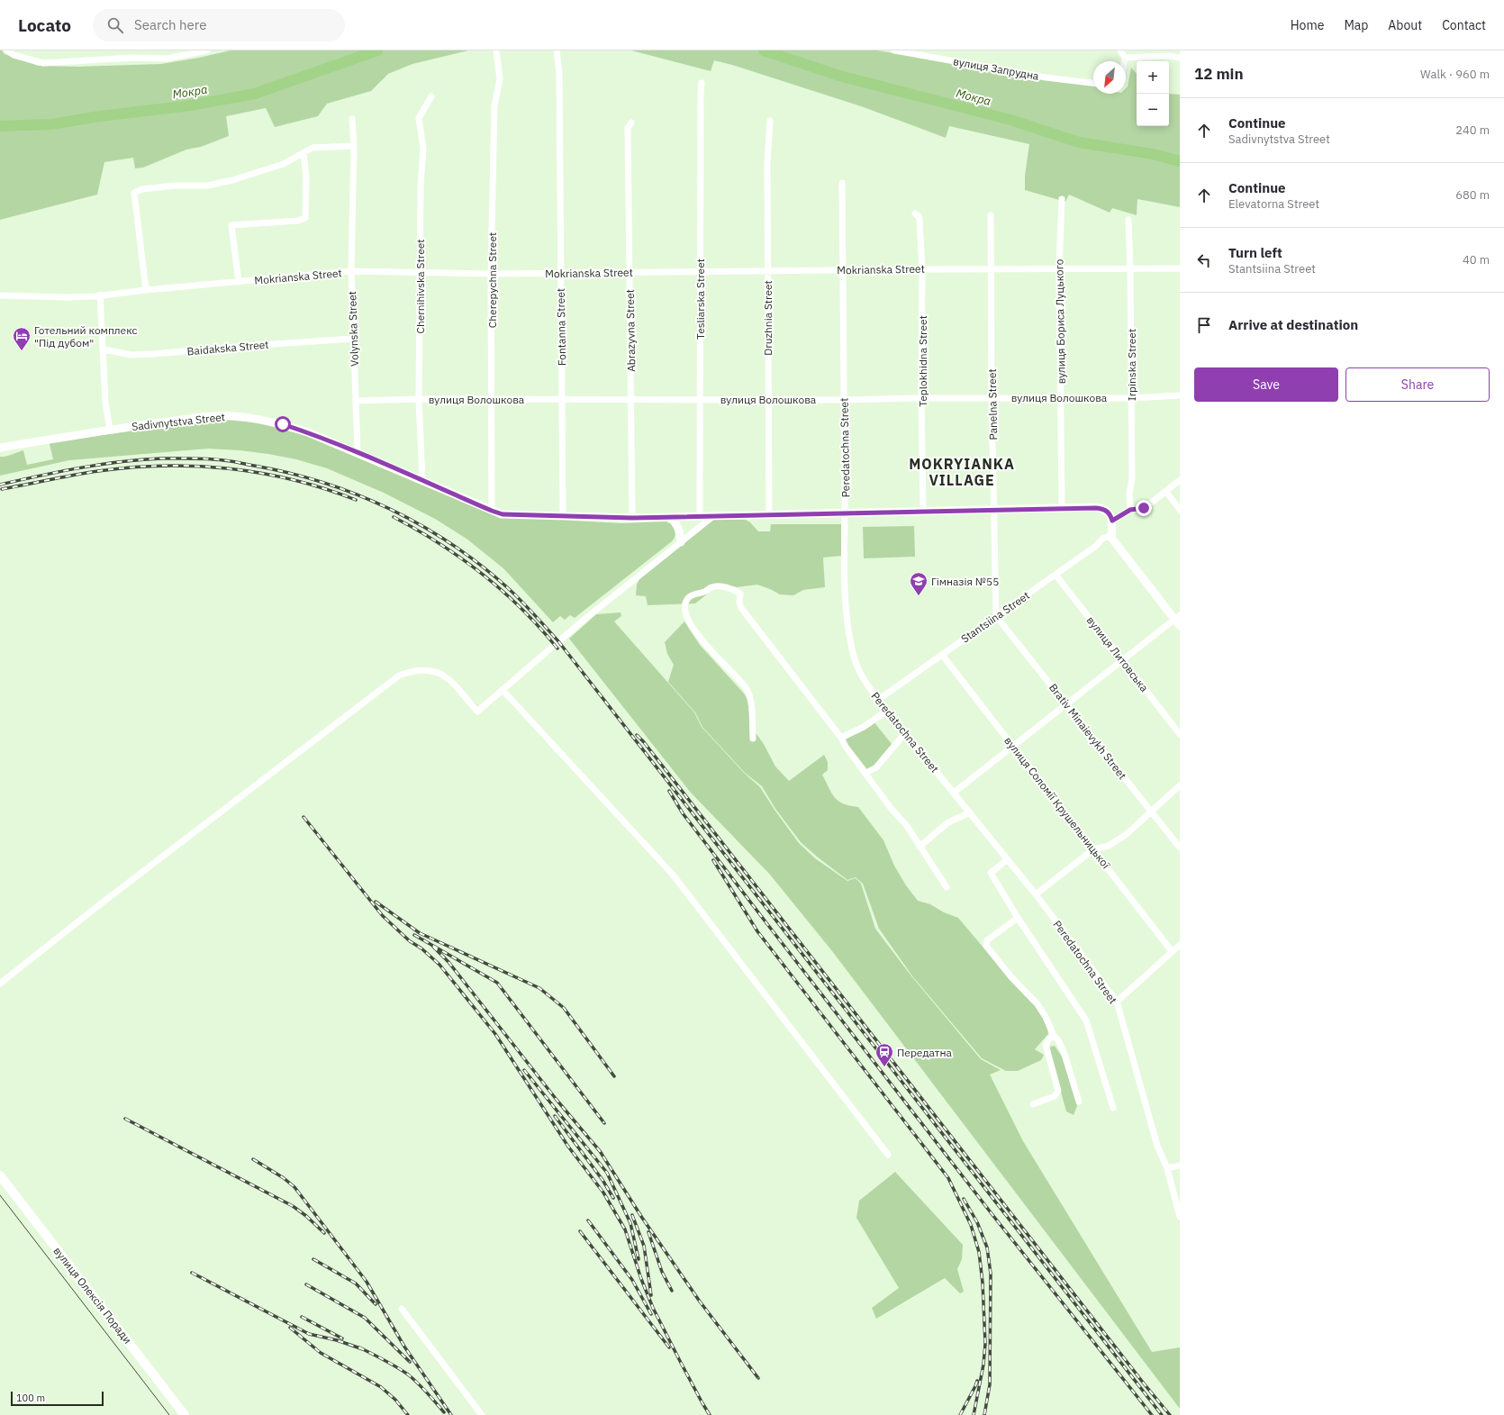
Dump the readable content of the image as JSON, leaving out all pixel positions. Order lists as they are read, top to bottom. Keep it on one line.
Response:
{"streets":{"main road":["вулиця Олексія Поради"],"street":["вулиця Запрудна","Mokrianska Street","Cherepychna Street","Chernihivska Street","Tesliarska Street","Druzhnia Street","вулиця Бориса Луцького","Fontanna Street","Volynska Street","Abrazyvna Street","Baidakska Street","Teplokhidna Street","Irpinska Street","вулиця Волошкова","Panelna Street","Sadivnytstva Street","Peredatochna Street","Stantsiina Street","вулиця Литовська","Brativ Minaievykh Street","вулиця Соломії Крушельницької"]},"crossings":[["Mokrianska Street","Cherepychna Street"],["Mokrianska Street","Chernihivska Street"],["Mokrianska Street","Tesliarska Street"],["Mokrianska Street","Druzhnia Street"],["Mokrianska Street","вулиця Бориса Луцького"],["Mokrianska Street","Fontanna Street"],["Mokrianska Street","Volynska Street"],["Mokrianska Street","Abrazyvna Street"],["Mokrianska Street","Teplokhidna Street"],["Mokrianska Street","Irpinska Street"],["Mokrianska Street","Panelna Street"],["Mokrianska Street","Peredatochna Street"],["Cherepychna Street","вулиця Волошкова"],["Cherepychna Street","Sadivnytstva Street"],["Chernihivska Street","вулиця Волошкова"],["Chernihivska Street","Sadivnytstva Street"],["Tesliarska Street","вулиця Волошкова"],["Tesliarska Street","Sadivnytstva Street"],["Druzhnia Street","вулиця Волошкова"],["Druzhnia Street","Sadivnytstva Street"],["вулиця Бориса Луцького","вулиця Волошкова"],["вулиця Бориса Луцького","Sadivnytstva Street"],["Fontanna Street","вулиця Волошкова"],["Fontanna Street","Sadivnytstva Street"],["Volynska Street","Baidakska Street"],["Volynska Street","вулиця Волошкова"],["Volynska Street","Sadivnytstva Street"],["Abrazyvna Street","вулиця Волошкова"],["Abrazyvna Street","Sadivnytstva Street"],["Teplokhidna Street","вулиця Волошкова"],["Teplokhidna Street","Sadivnytstva Street"],["Irpinska Street","вулиця Волошкова"],["вулиця Волошкова","Panelna Street"],["вулиця Волошкова","Peredatochna Street"],["Panelna Street","Sadivnytstva Street"],["Panelna Street","Stantsiina Street"],["Panelna Street","Brativ Minaievykh Street"],["Sadivnytstva Street","Peredatochna Street"],["Peredatochna Street","Stantsiina Street"],["Stantsiina Street","вулиця Литовська"],["Stantsiina Street","Brativ Minaievykh Street"],["Stantsiina Street","вулиця Соломії Крушельницької"]],"districts":["MOKRYIANKA VILLAGE"],"water":["Мокра"],"places":{"hotel":["Готельний комплекс \"Під дубом\""],"school or university":["Гімназія №55"],"station":["Передатна"]},"scale_bar":"100 m","north":"bottom left","page":{"header":"Locato","search":"Search here","nav":["Home","Map","About","Contact"],"heading":["12 min","Walk · 960 m"],"map_buttons":["+","−"],"list":[["Continue","Sadivnytstva Street","240 m"],["Continue","Elevatorna Street","680 m"],["Turn left","Stantsiina Street","40 m"],"Arrive at destination"],"buttons":["Save","Share"],"scale":"100 m"}}
